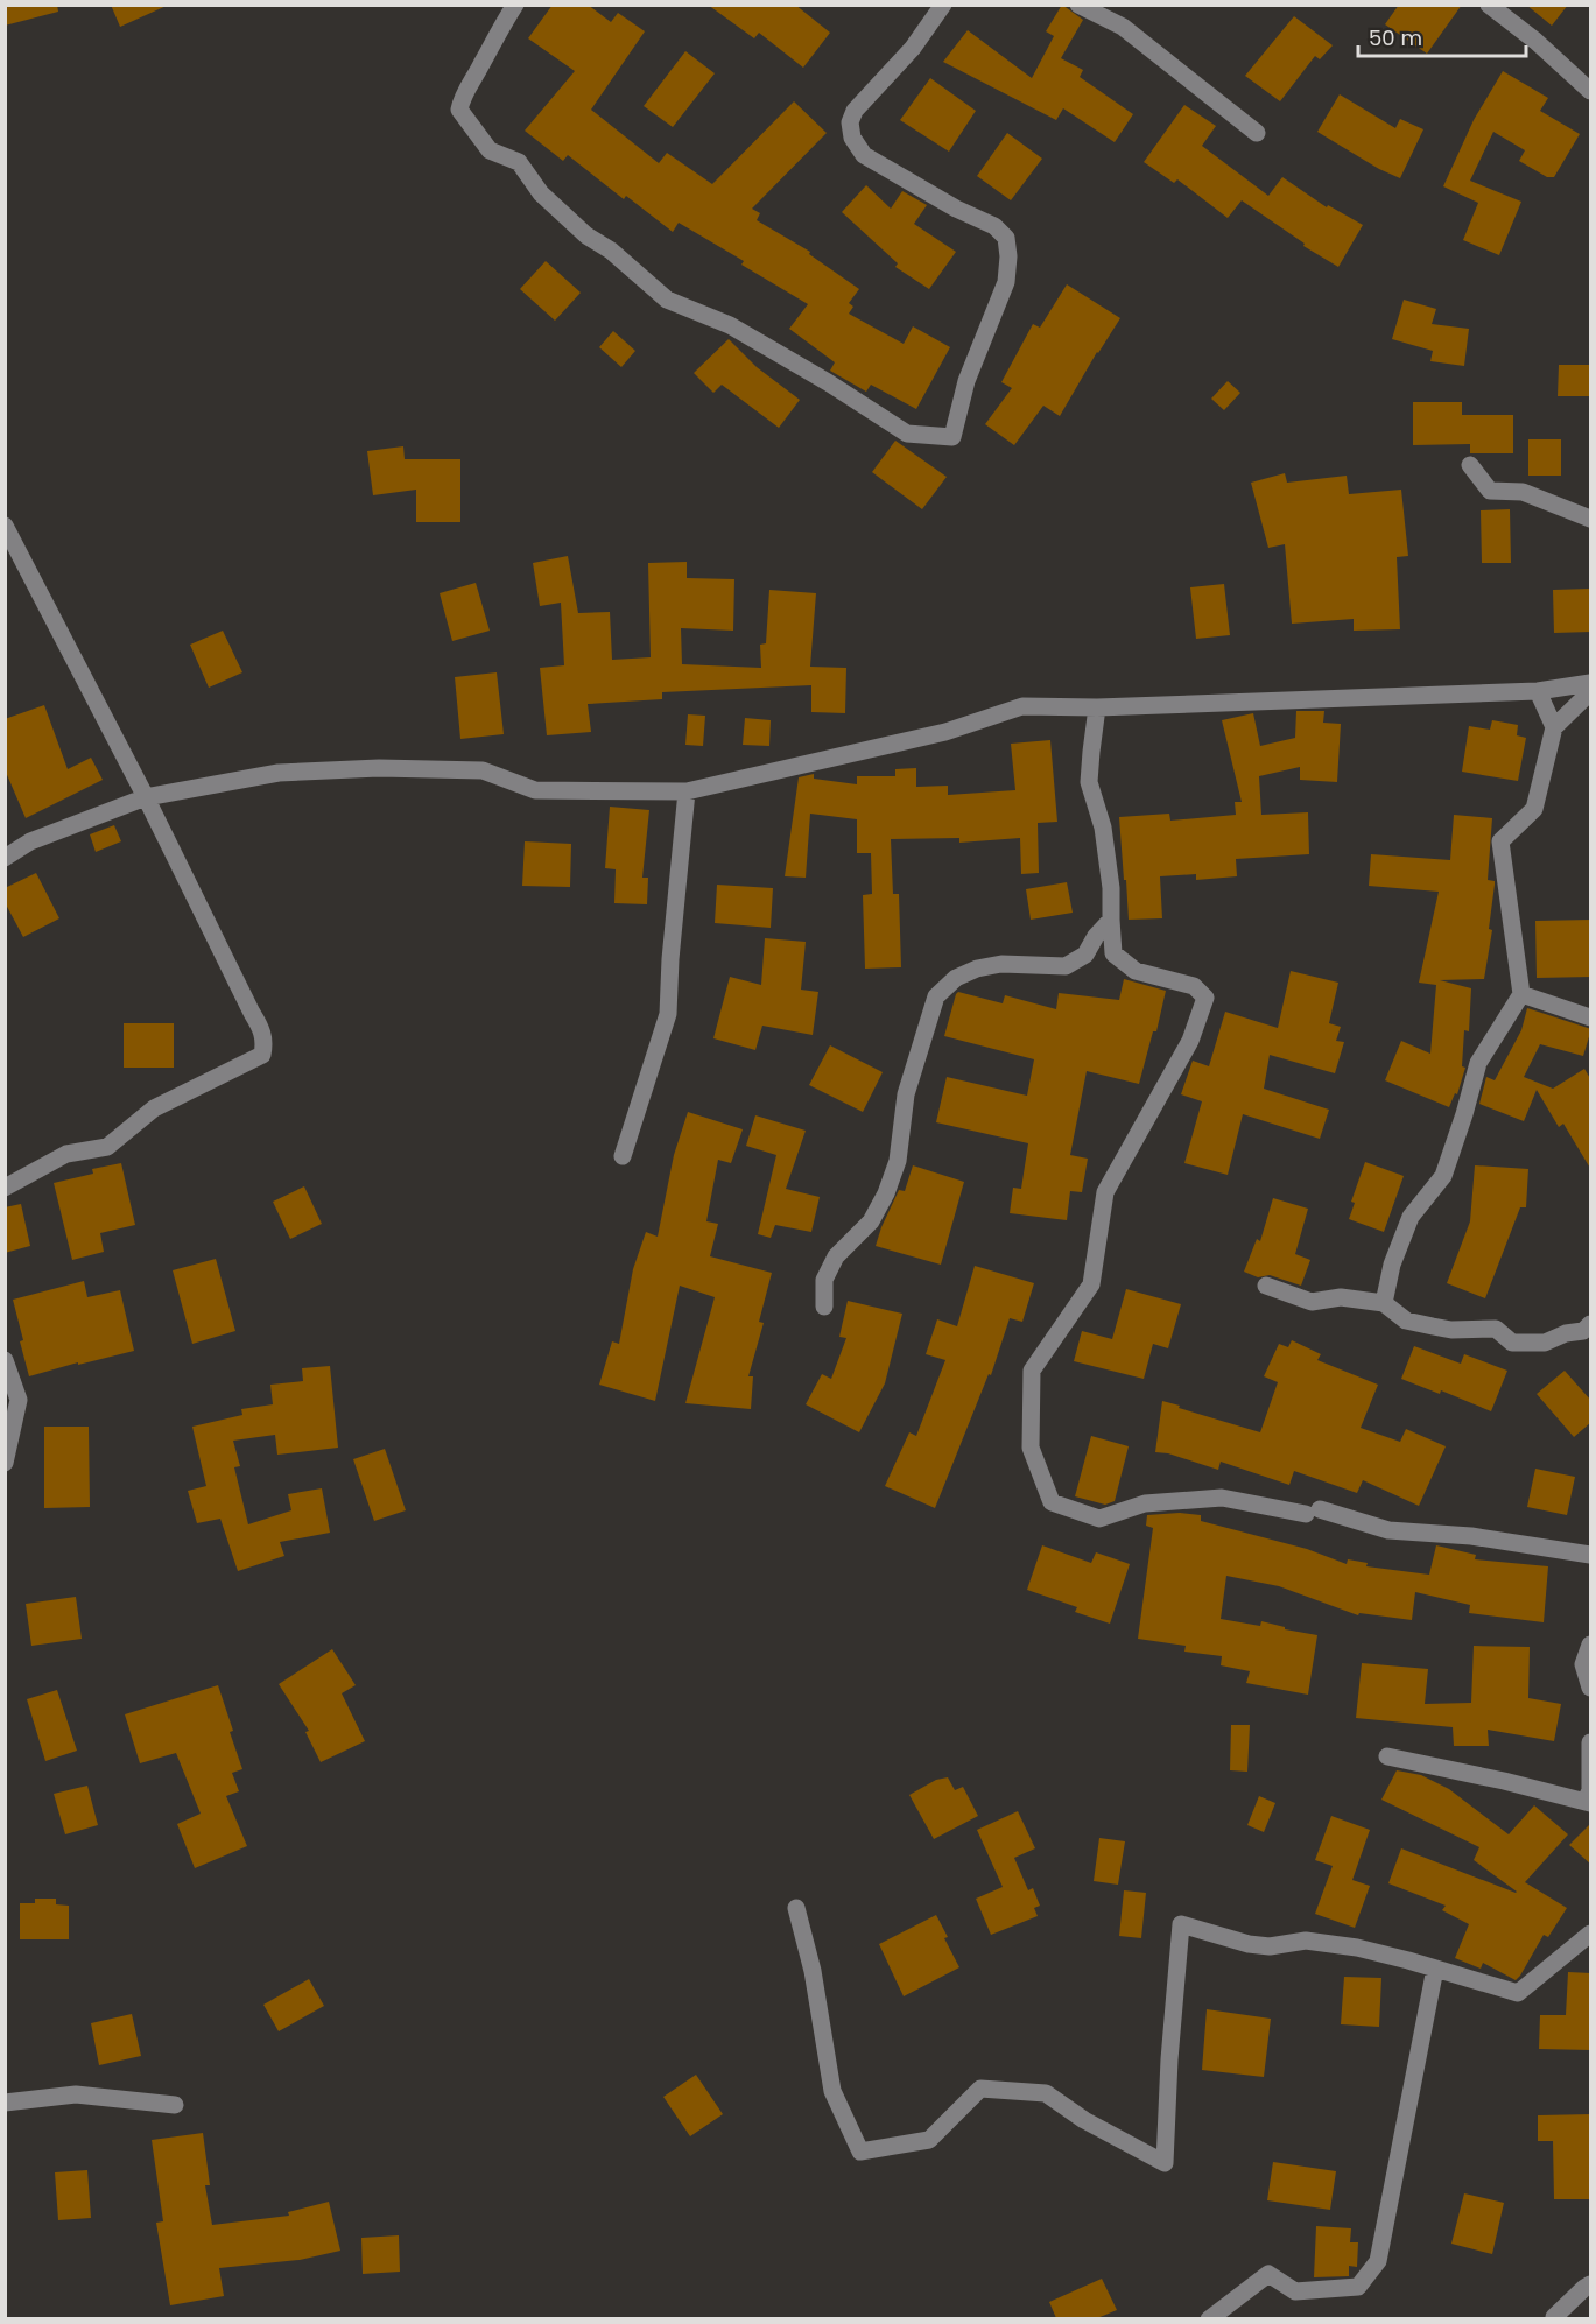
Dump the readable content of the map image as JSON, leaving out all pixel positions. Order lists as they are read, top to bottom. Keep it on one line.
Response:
{"scale_bar":"50 m"}
